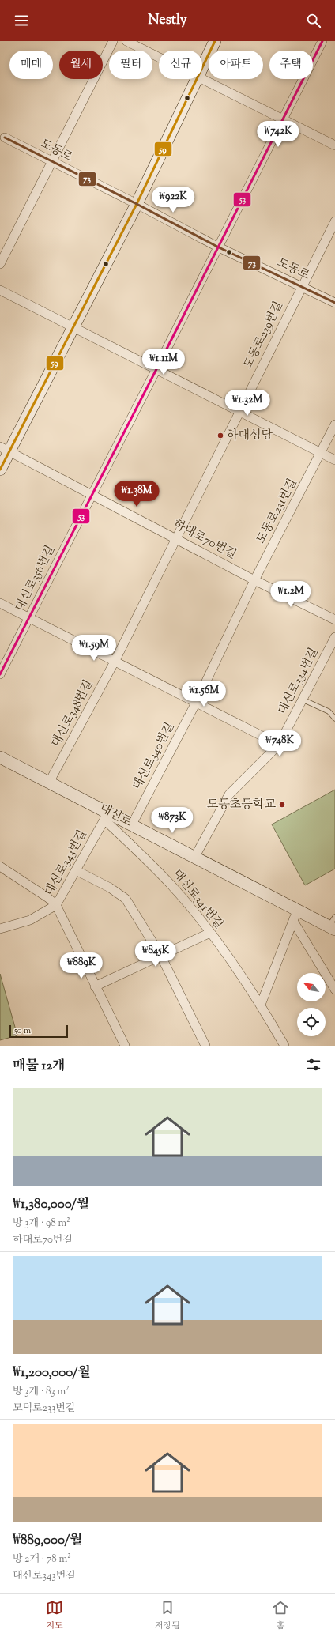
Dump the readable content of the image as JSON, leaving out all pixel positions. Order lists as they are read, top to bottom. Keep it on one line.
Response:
{"streets":{"street":["도동로","도동로239번길","도동로231번길","하대로70번길","대신로356번길","대신로334번길","대신로348번길","대신로340번길","대신로","대신로343번길","대신로341번길"]},"crossings":[["도동로","도동로239번길"],["도동로","대신로356번길"],["도동로239번길","하대로70번길"],["도동로239번길","대신로348번길"],["도동로231번길","하대로70번길"],["도동로231번길","대신로340번길"],["하대로70번길","대신로356번길"],["하대로70번길","대신로348번길"],["하대로70번길","대신로340번길"],["대신로334번길","대신로"],["대신로348번길","대신로"],["대신로340번길","대신로"],["대신로","대신로343번길"],["대신로","대신로341번길"],["대신로343번길","대신로341번길"]],"places":["하대성당","도동초등학교"],"lines":["transit line 59","transit line 53","transit line 73"],"scale_bar":"50 m","north":"top left","page":{"header":"Nestly","chip":["매매","월세","필터","신규","아파트","주택"],"price":["₩742K","₩922K","₩1.11M","₩1.32M","₩1.38M","₩1.2M","₩1.59M","₩1.56M","₩748K","₩873K","₩845K","₩889K"],"scale":"50 m","heading":"매물 12개","list":[{"name":"₩1,380,000/월","note":"방 3개 · 98 m² · 하대로70번길"},{"name":"₩1,200,000/월","note":"방 3개 · 83 m² · 모덕로233번길"},{"name":"₩889,000/월","note":"방 2개 · 78 m² · 대신로343번길"}],"tabs":["지도","저장됨","홈"]}}
